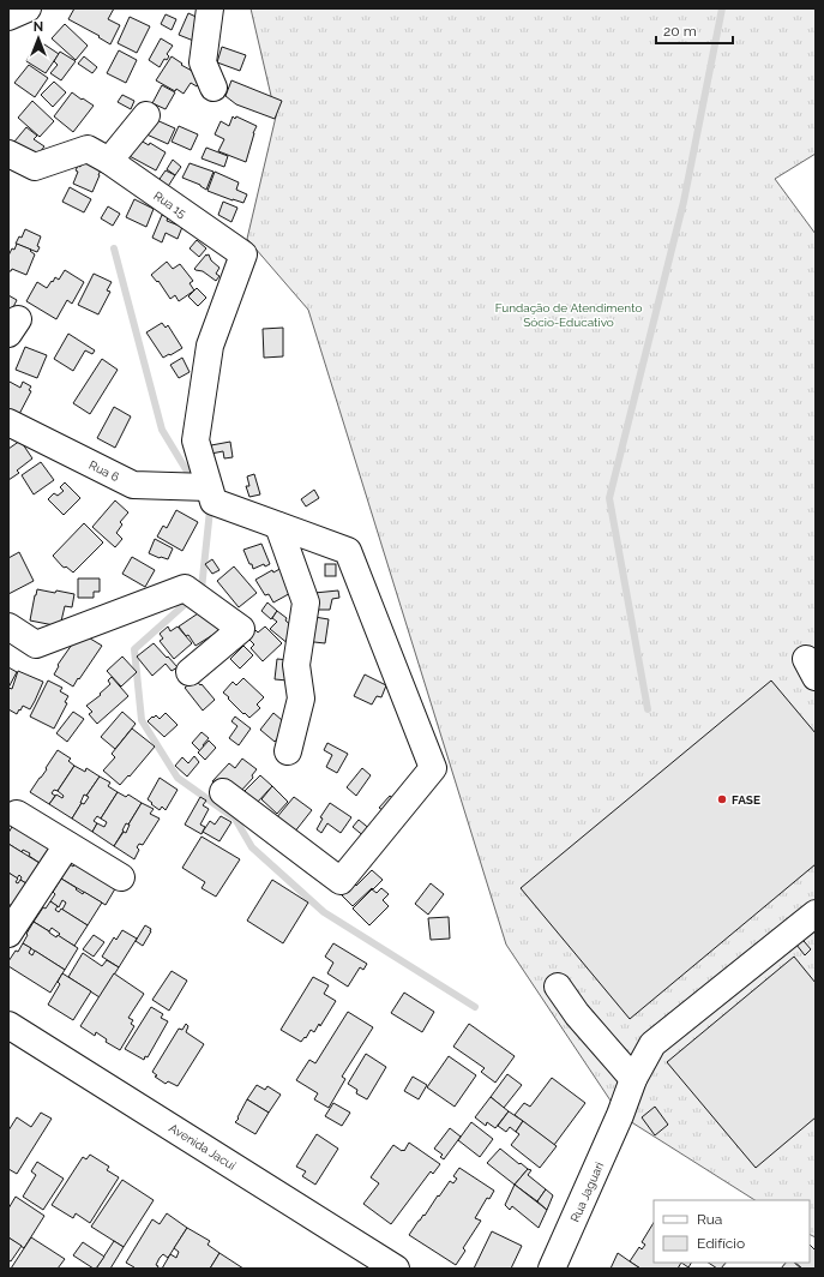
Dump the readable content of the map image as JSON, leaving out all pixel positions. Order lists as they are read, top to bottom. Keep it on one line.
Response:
{"streets":{"street":["Rua 15","Rua 6","Avenida Jacuí","Rua Jaguari"]},"crossings":[["Rua 15","Rua 6"]],"parks":["Fundação de Atendimento Sócio-Educativo"],"places":["FASE"],"legend":["Rua","Edifício"],"scale_bar":"20 m","north":"top"}
